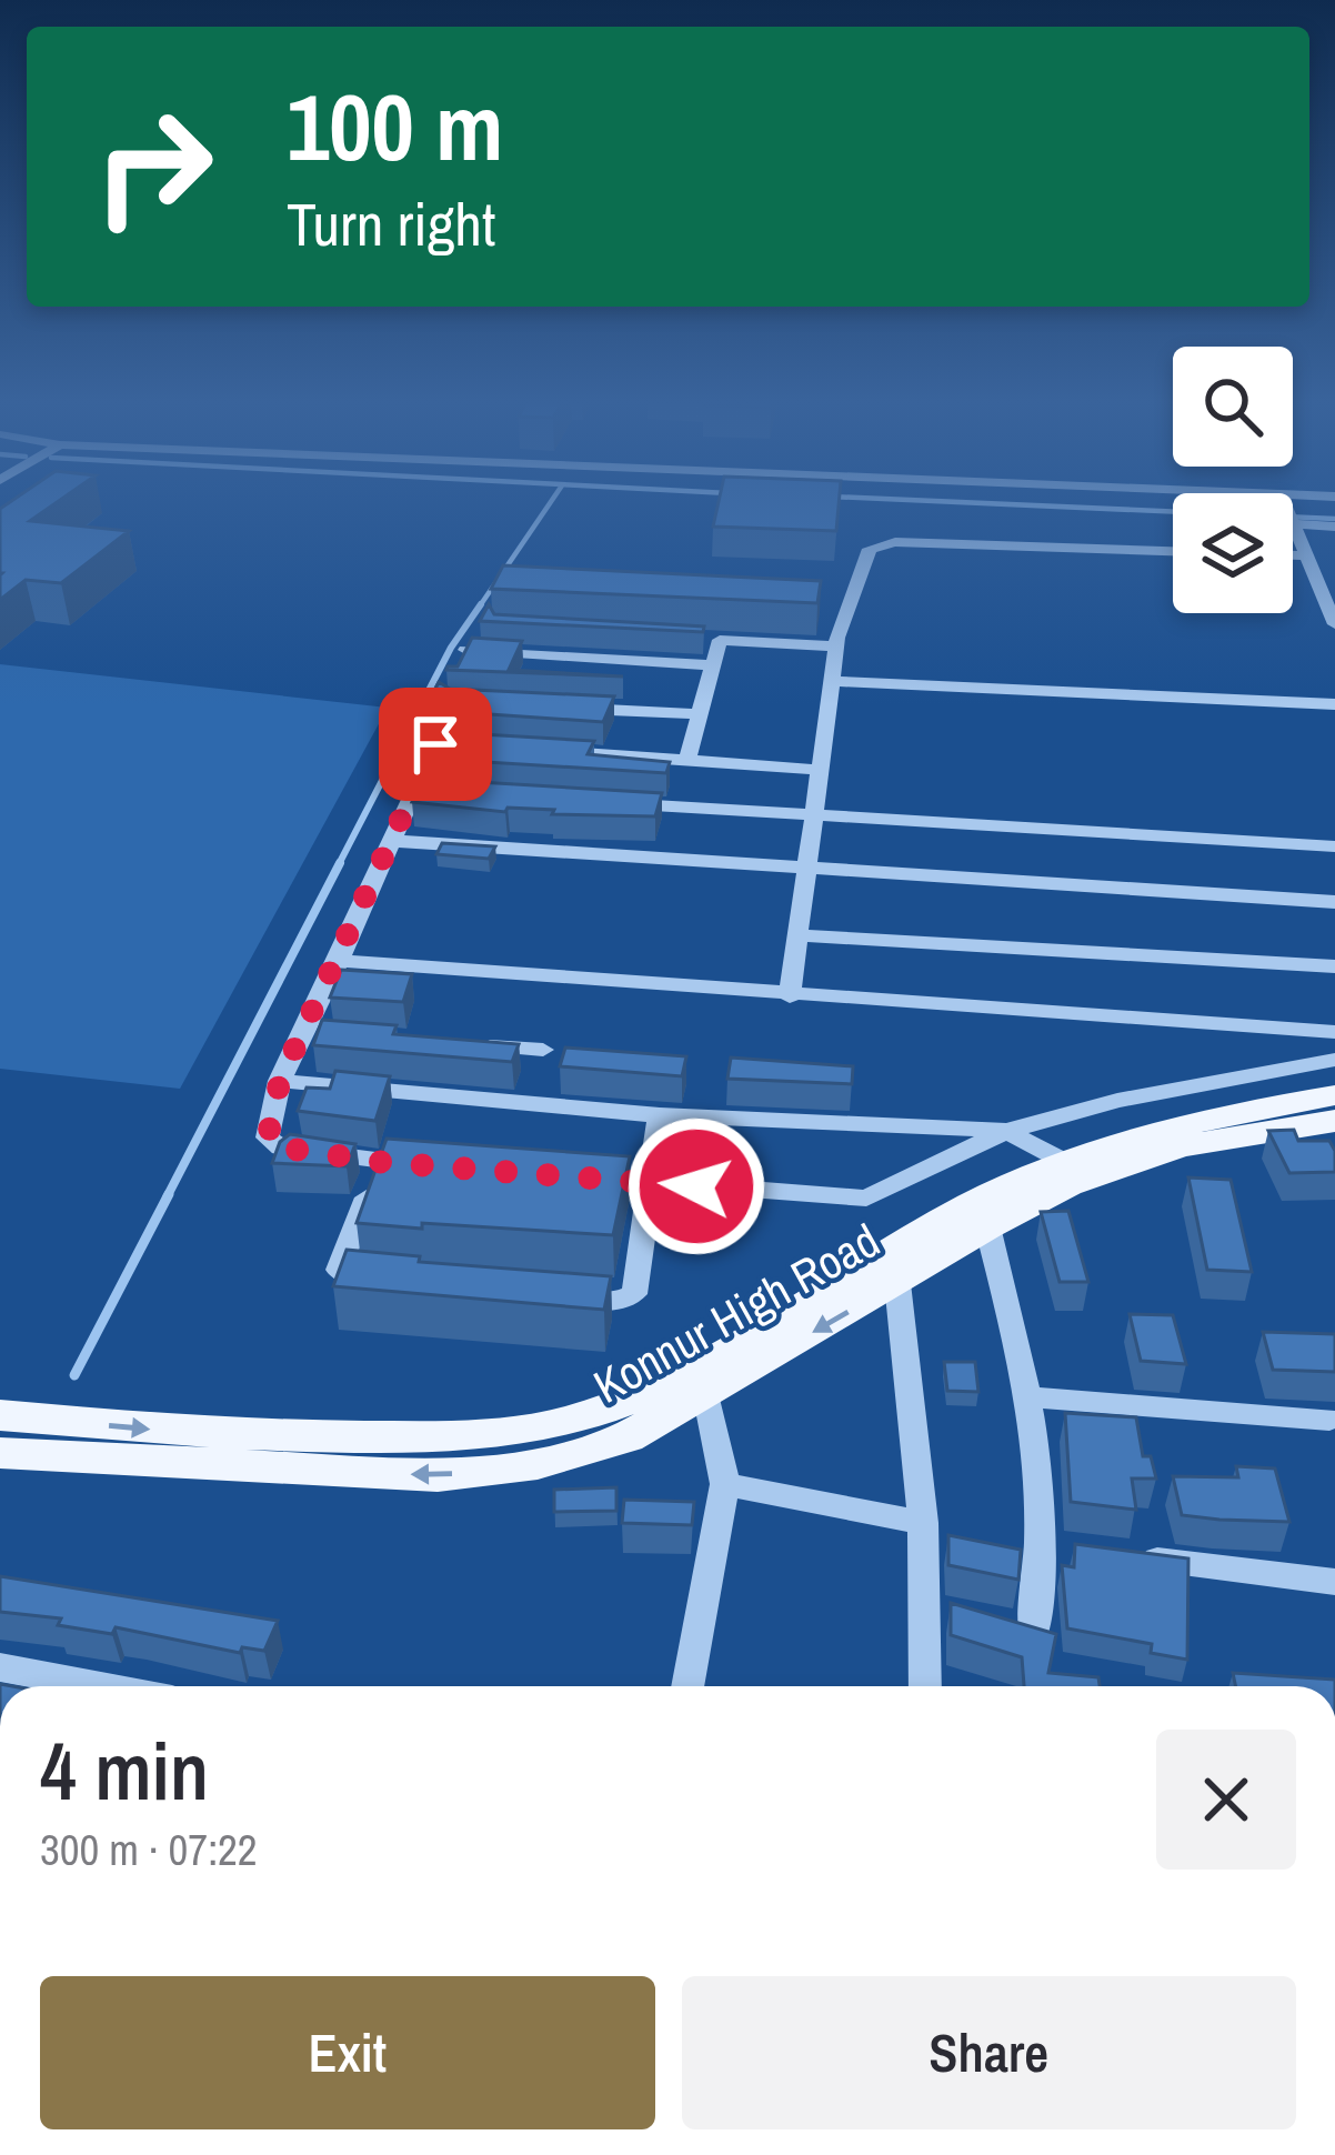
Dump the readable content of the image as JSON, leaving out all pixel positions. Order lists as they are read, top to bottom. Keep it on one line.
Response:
{"streets":{"main road":["Konnur High Road"]},"page":{"turn":["100 m","Turn right"],"heading":["4 min","300 m · 07:22"],"buttons":["Exit","Share"]}}
